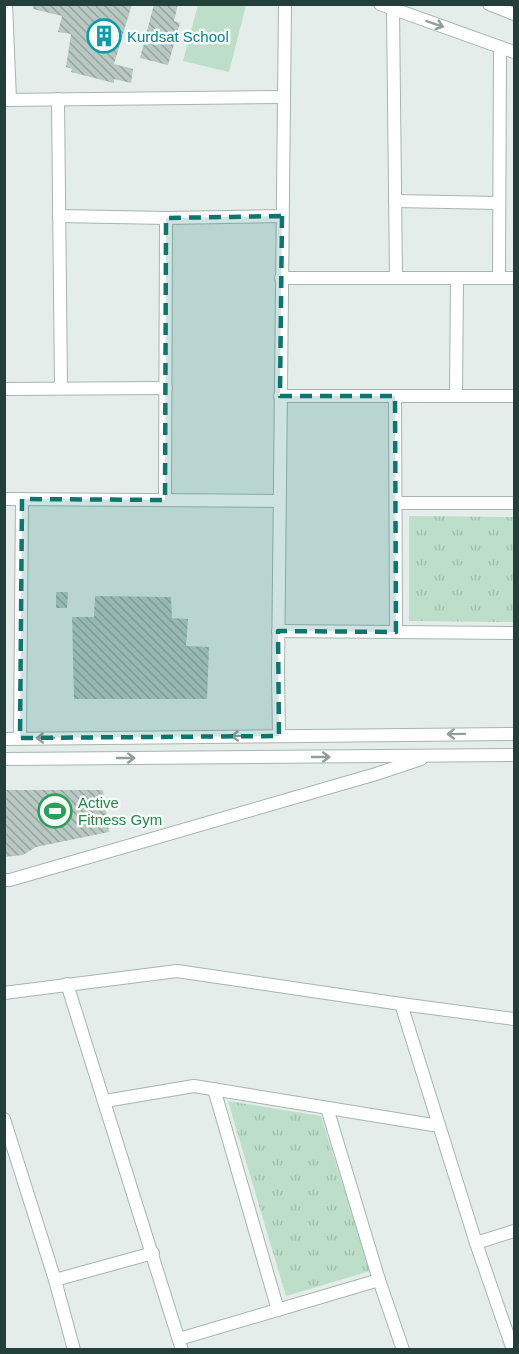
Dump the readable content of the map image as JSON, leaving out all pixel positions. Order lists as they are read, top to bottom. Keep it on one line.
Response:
{"places":{"building":["Kurdsat School"],"sports":["Active Fitness Gym"]}}
